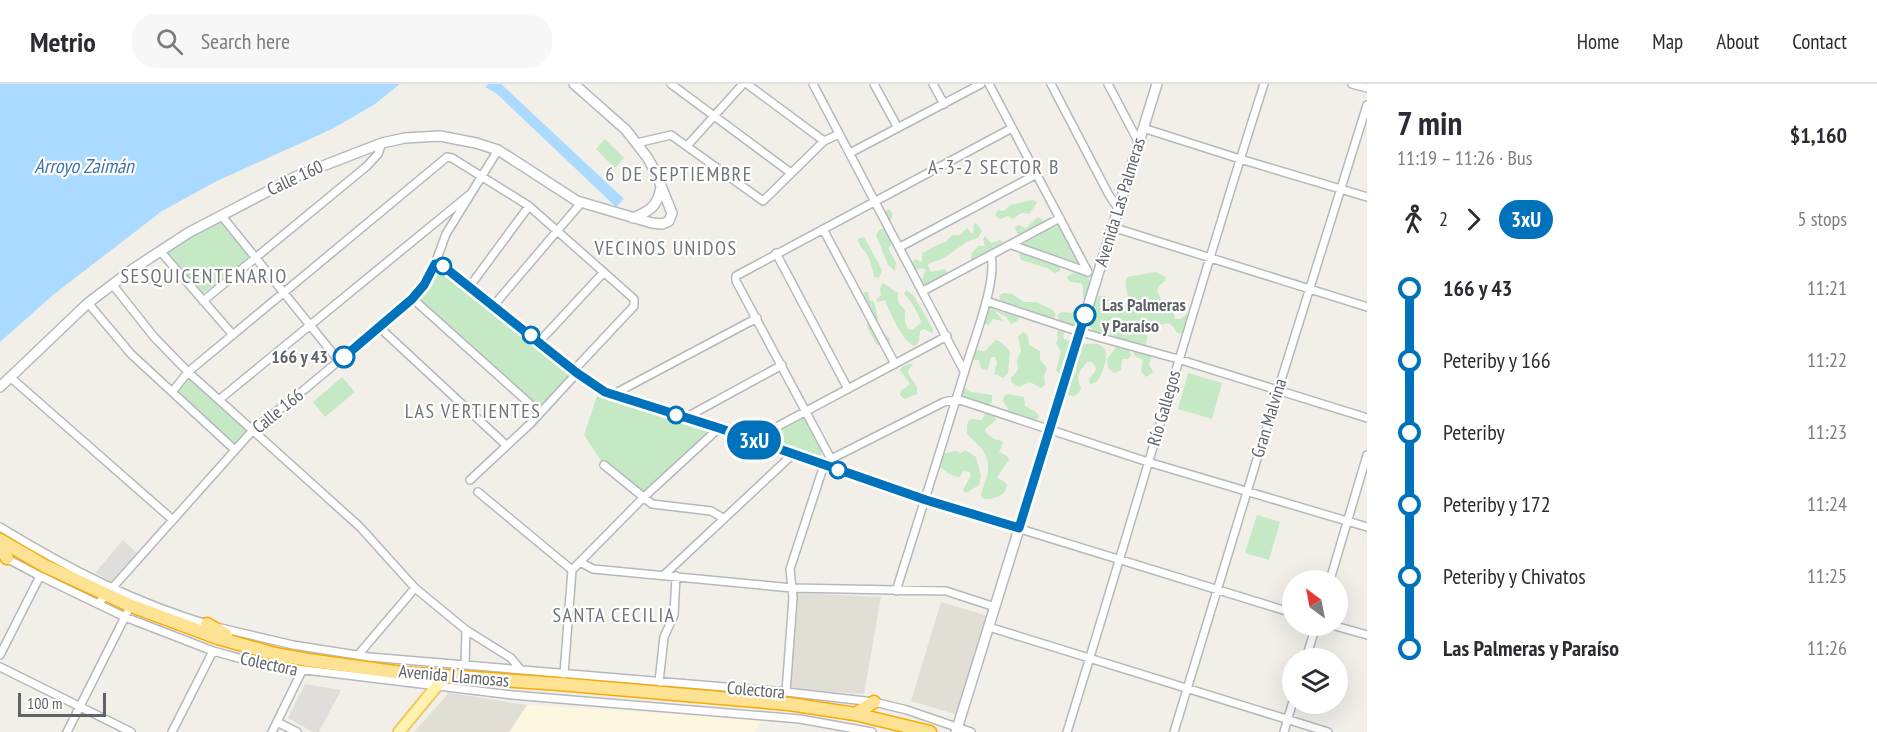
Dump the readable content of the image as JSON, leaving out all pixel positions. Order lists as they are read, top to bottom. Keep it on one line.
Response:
{"streets":{"highway":["Avenida Llamosas"],"main road":["Calle 160","Avenida Las Palmeras"],"street":["Río Gallegos","Calle 166","Gran Malvina","Colectora"]},"crossings":[["Calle 160","Calle 166"],["Avenida Las Palmeras","Colectora"],["Calle 166","Avenida Llamosas"],["Colectora","Avenida Llamosas"]],"districts":["A-3-2 SECTOR B","6 DE SEPTIEMBRE","VECINOS UNIDOS","SESQUICENTENARIO","LAS VERTIENTES","SANTA CECILIA"],"water":["Arroyo Zaimán"],"places":["Las Palmeras y Paraíso","166 y 43"],"lines":["bus line 3xU"],"scale_bar":"100 m","north":"top left","page":{"header":"Metrio","search":"Search here","nav":["Home","Map","About","Contact"],"on_map":"3xU","heading":["7 min","11:19 – 11:26 · Bus","$1,160"],"legs":["2","3xU","5 stops"],"list":[{"name":"166 y 43","value":"11:21"},{"name":"Peteriby y 166","value":"11:22"},{"name":"Peteriby","value":"11:23"},{"name":"Peteriby y 172","value":"11:24"},{"name":"Peteriby y Chivatos","value":"11:25"},{"name":"Las Palmeras y Paraíso","value":"11:26"}],"scale":"100 m"}}
